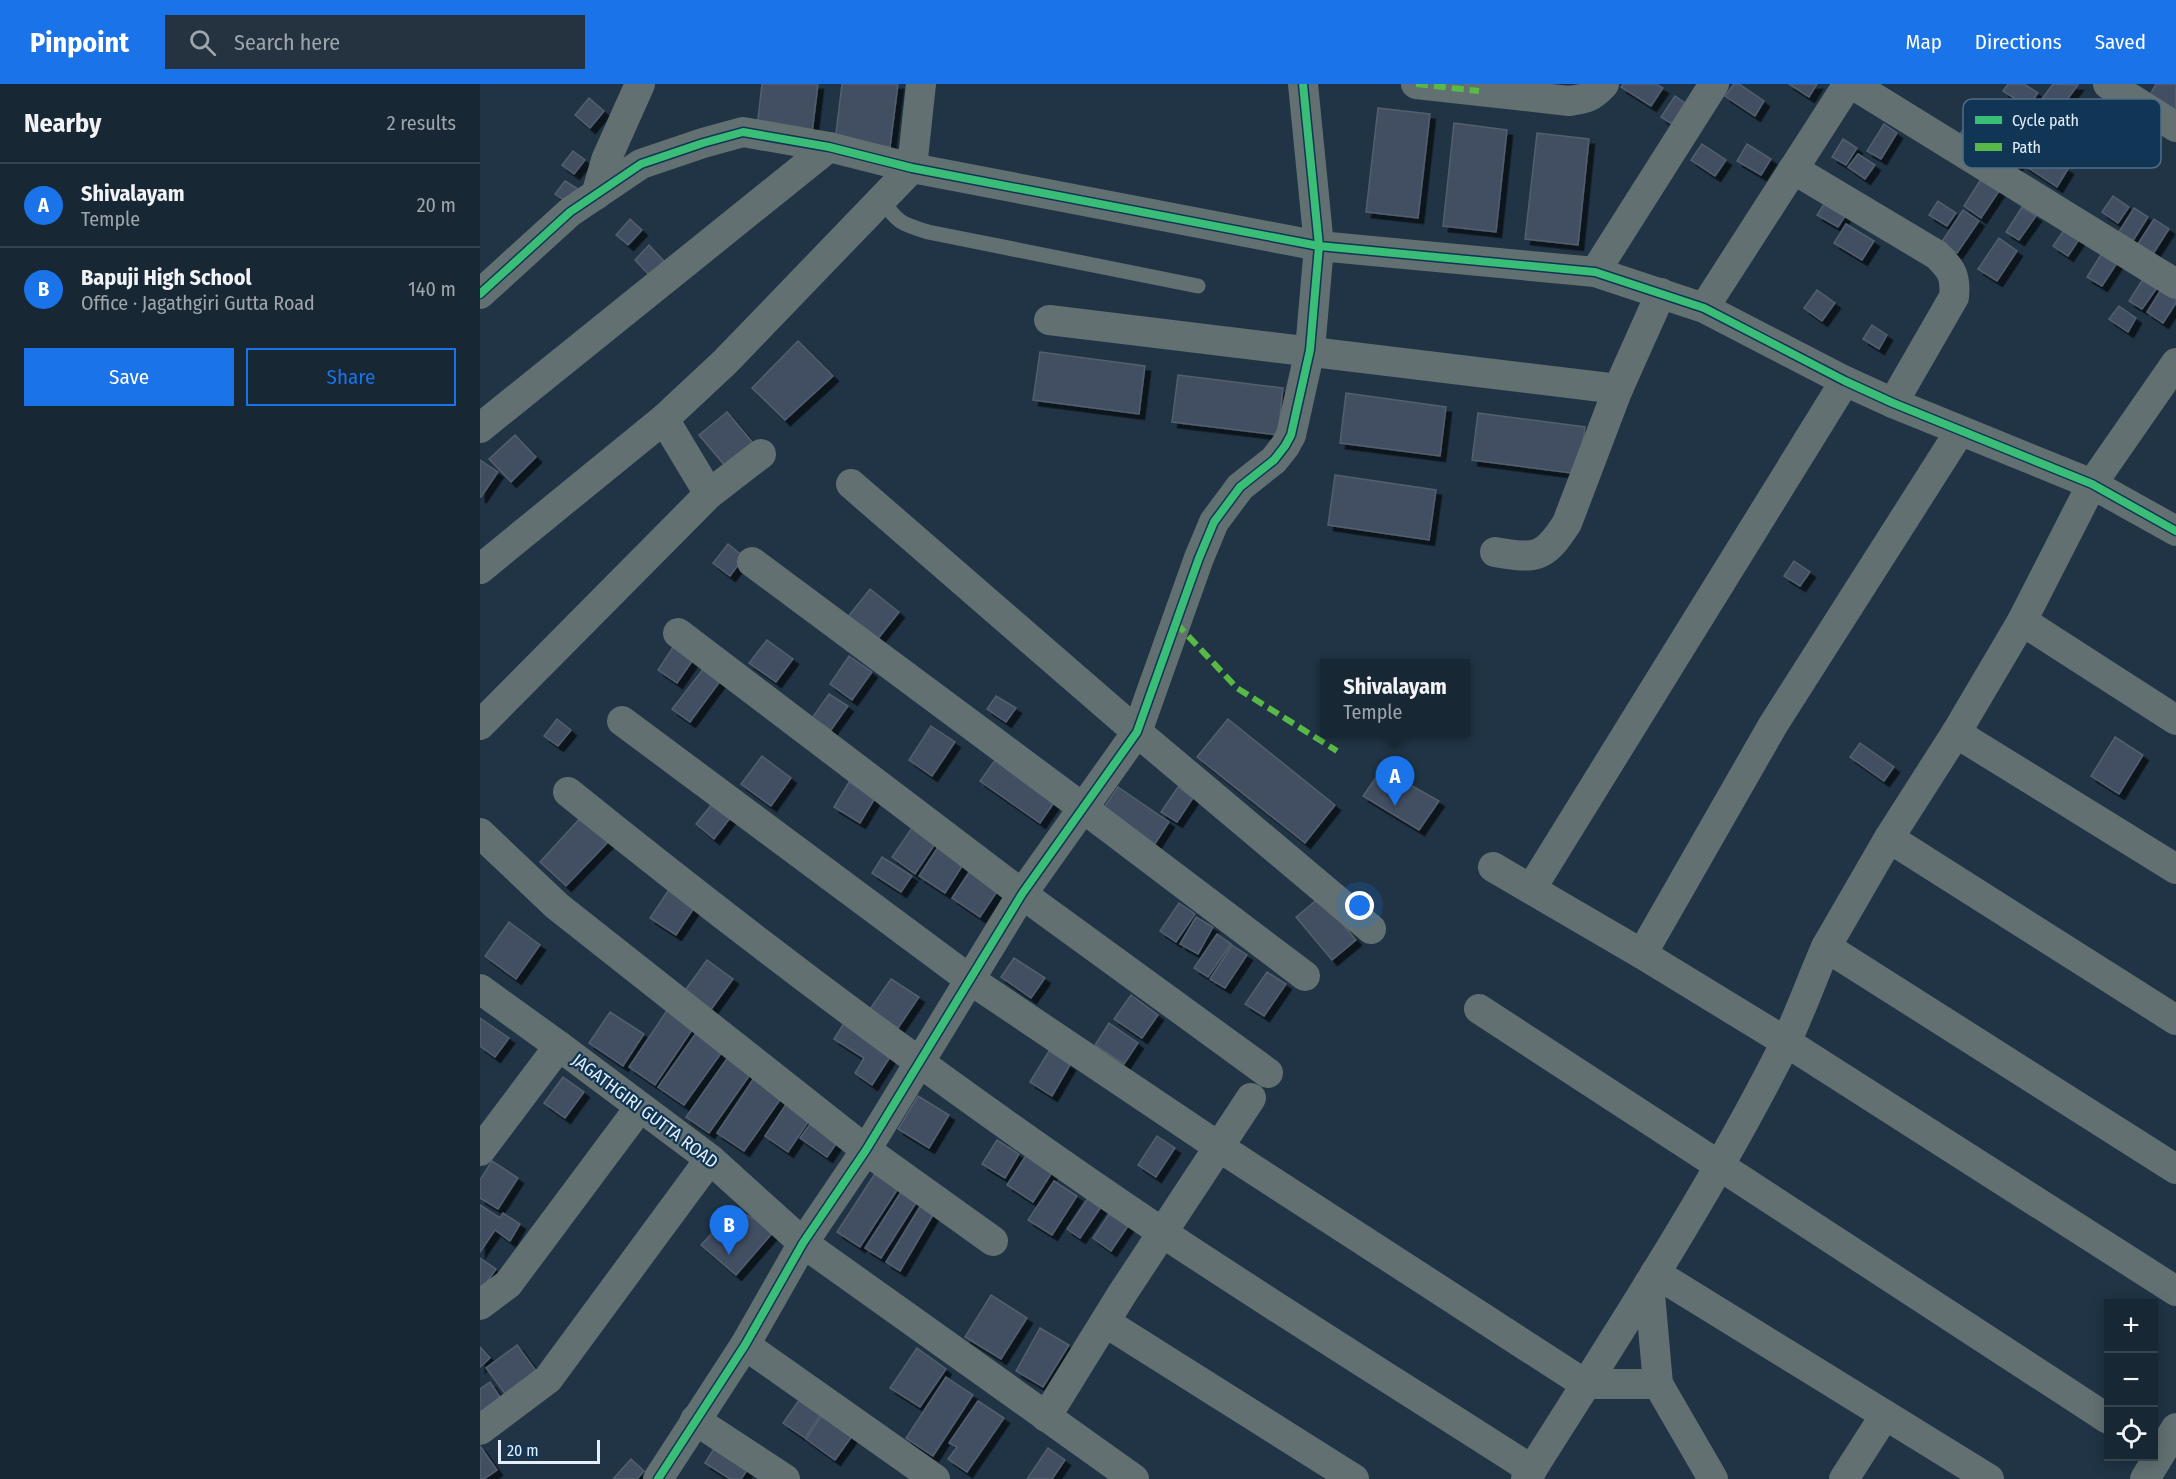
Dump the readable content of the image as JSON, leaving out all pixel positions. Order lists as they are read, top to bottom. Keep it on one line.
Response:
{"streets":{"street":["JAGATHGIRI GUTTA ROAD"]},"legend":["Cycle path","Path"],"scale_bar":"20 m","page":{"header":"Pinpoint","search":"Search here","nav":["Map","Directions","Saved"],"heading":["Nearby","2 results"],"list":[{"mark":"A","name":"Shivalayam","note":"Temple","value":"20 m"},{"mark":"B","name":"Bapuji High School","note":"Office · Jagathgiri Gutta Road","value":"140 m"}],"buttons":["Save","Share"],"popup":["Shivalayam","Temple"],"pins":["A","B"],"map_buttons":["+","−"],"scale":"20 m"}}
